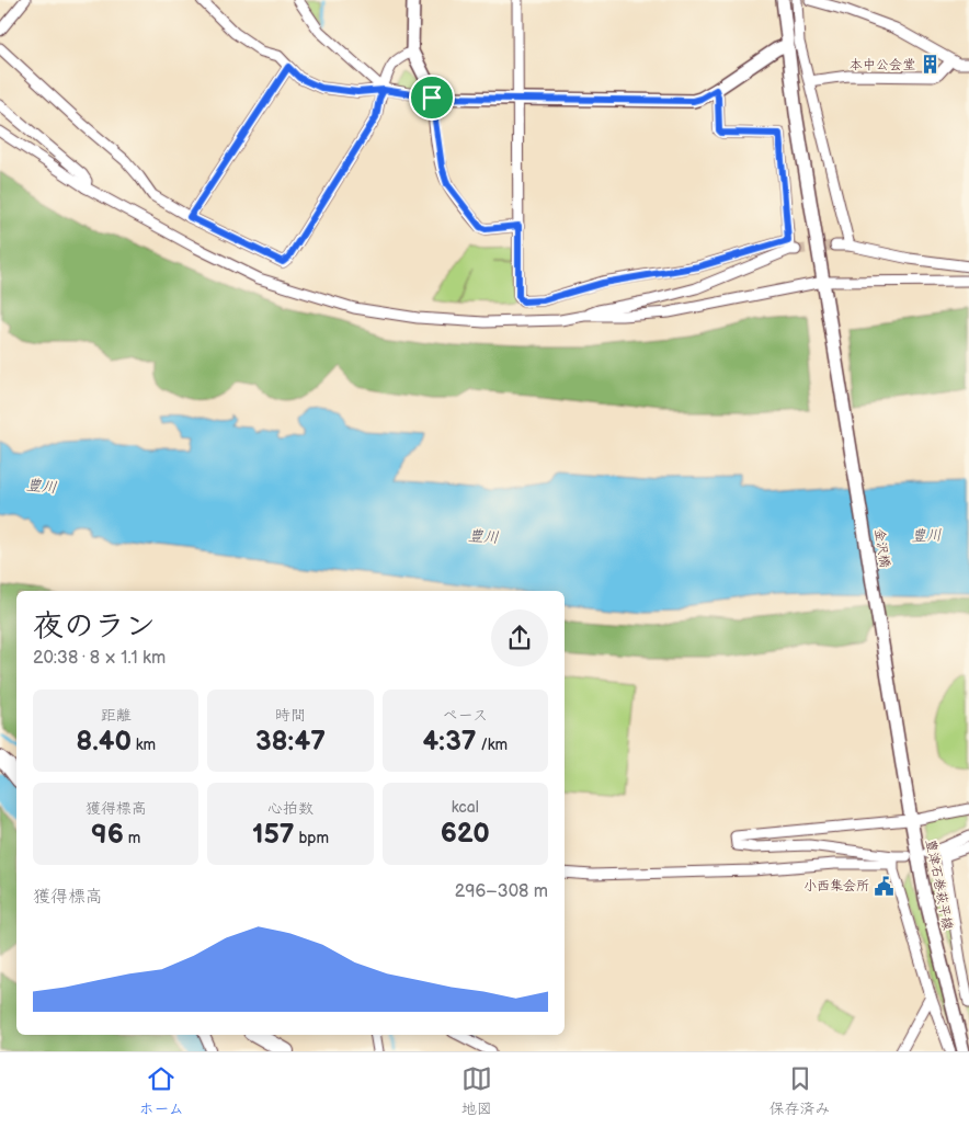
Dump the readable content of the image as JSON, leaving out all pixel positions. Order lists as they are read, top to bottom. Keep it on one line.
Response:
{"streets":{"main road":["金沢橋","豊津石巻萩平線"]},"crossings":[["金沢橋","豊津石巻萩平線"]],"water":["豊川"],"places":{"building":["本中公会堂"],"public building":["小西集会所"]},"page":{"heading":["夜のラン","20:38 · 8 × 1.1 km"],"stats":[["距離","8.40 km"],["時間","38:47"],["ペース","4:37 /km"],["獲得標高","96 m"],["心拍数","157 bpm"],["kcal","620"]],"chart":["獲得標高","296–308 m"],"tabs":["ホーム","地図","保存済み"]}}
